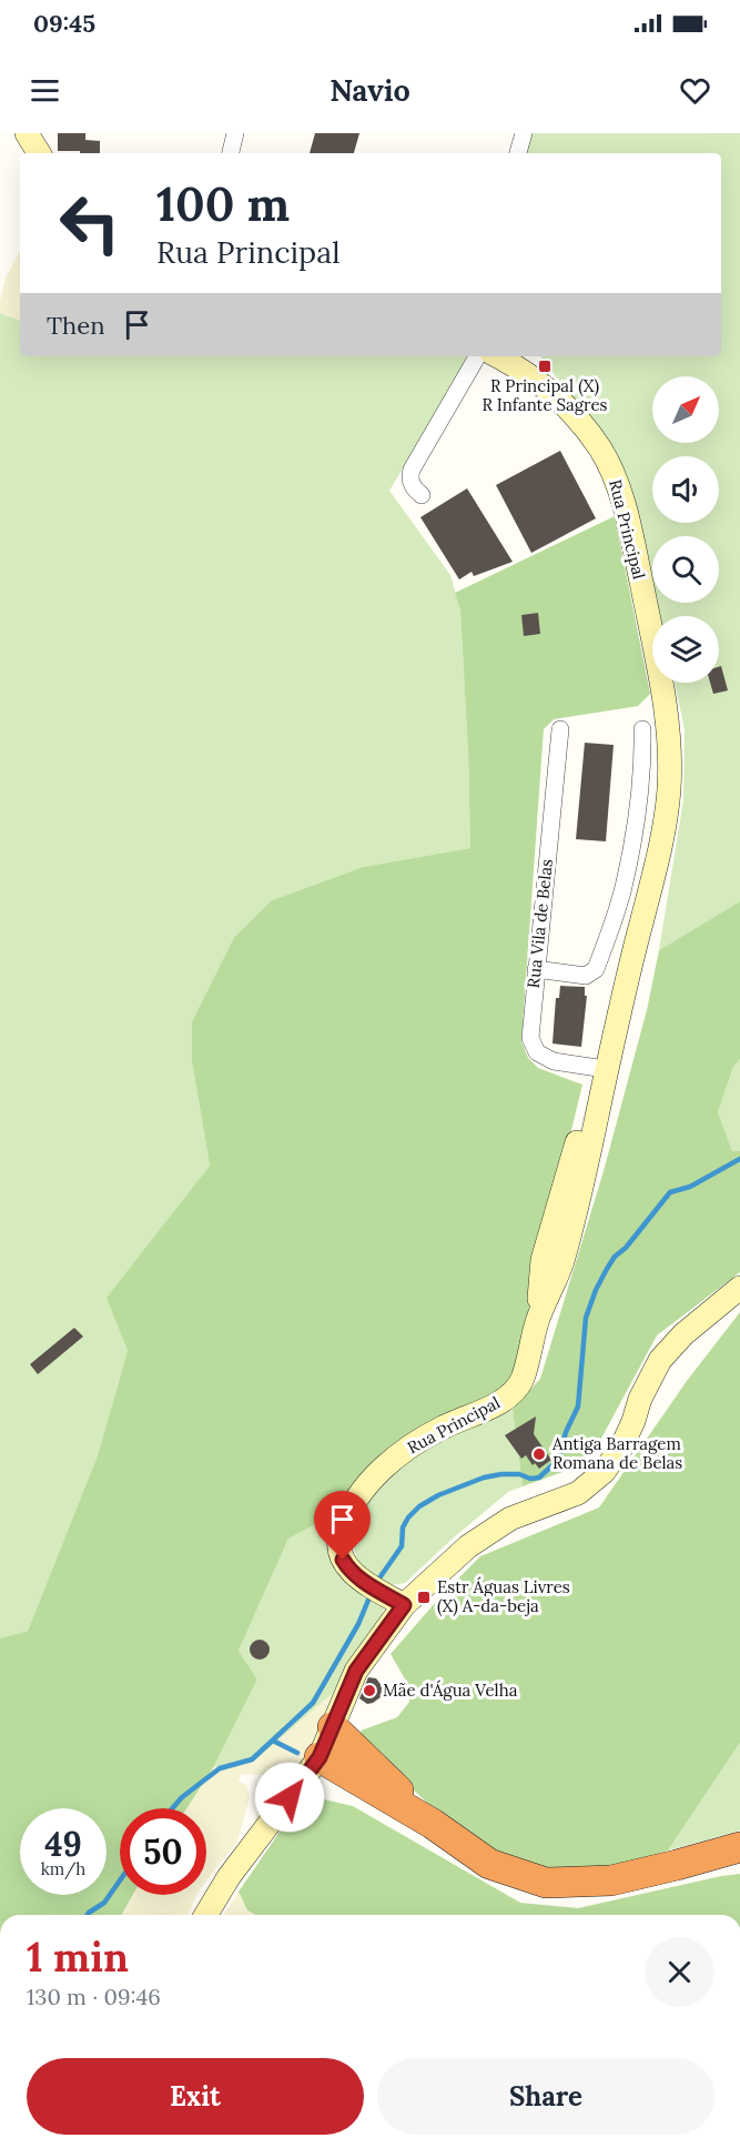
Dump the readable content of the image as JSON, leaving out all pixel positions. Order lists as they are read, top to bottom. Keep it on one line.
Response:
{"streets":{"street":["Rua Principal","Rua Vila de Belas"]},"crossings":[["Rua Principal","Rua Vila de Belas"]],"places":{"transit":["R Principal (X) R Infante Sagres","Estr Águas Livres (X) A-da-beja"],"other":["Antiga Barragem Romana de Belas","Mãe d'Água Velha"]},"north":"top right","page":{"status":"09:45","header":"Navio","turn":["100 m","Rua Principal"],"then":"Then","speed":"49 km/h","limit":"50","heading":["1 min","130 m · 09:46"],"buttons":["Exit","Share"]}}
